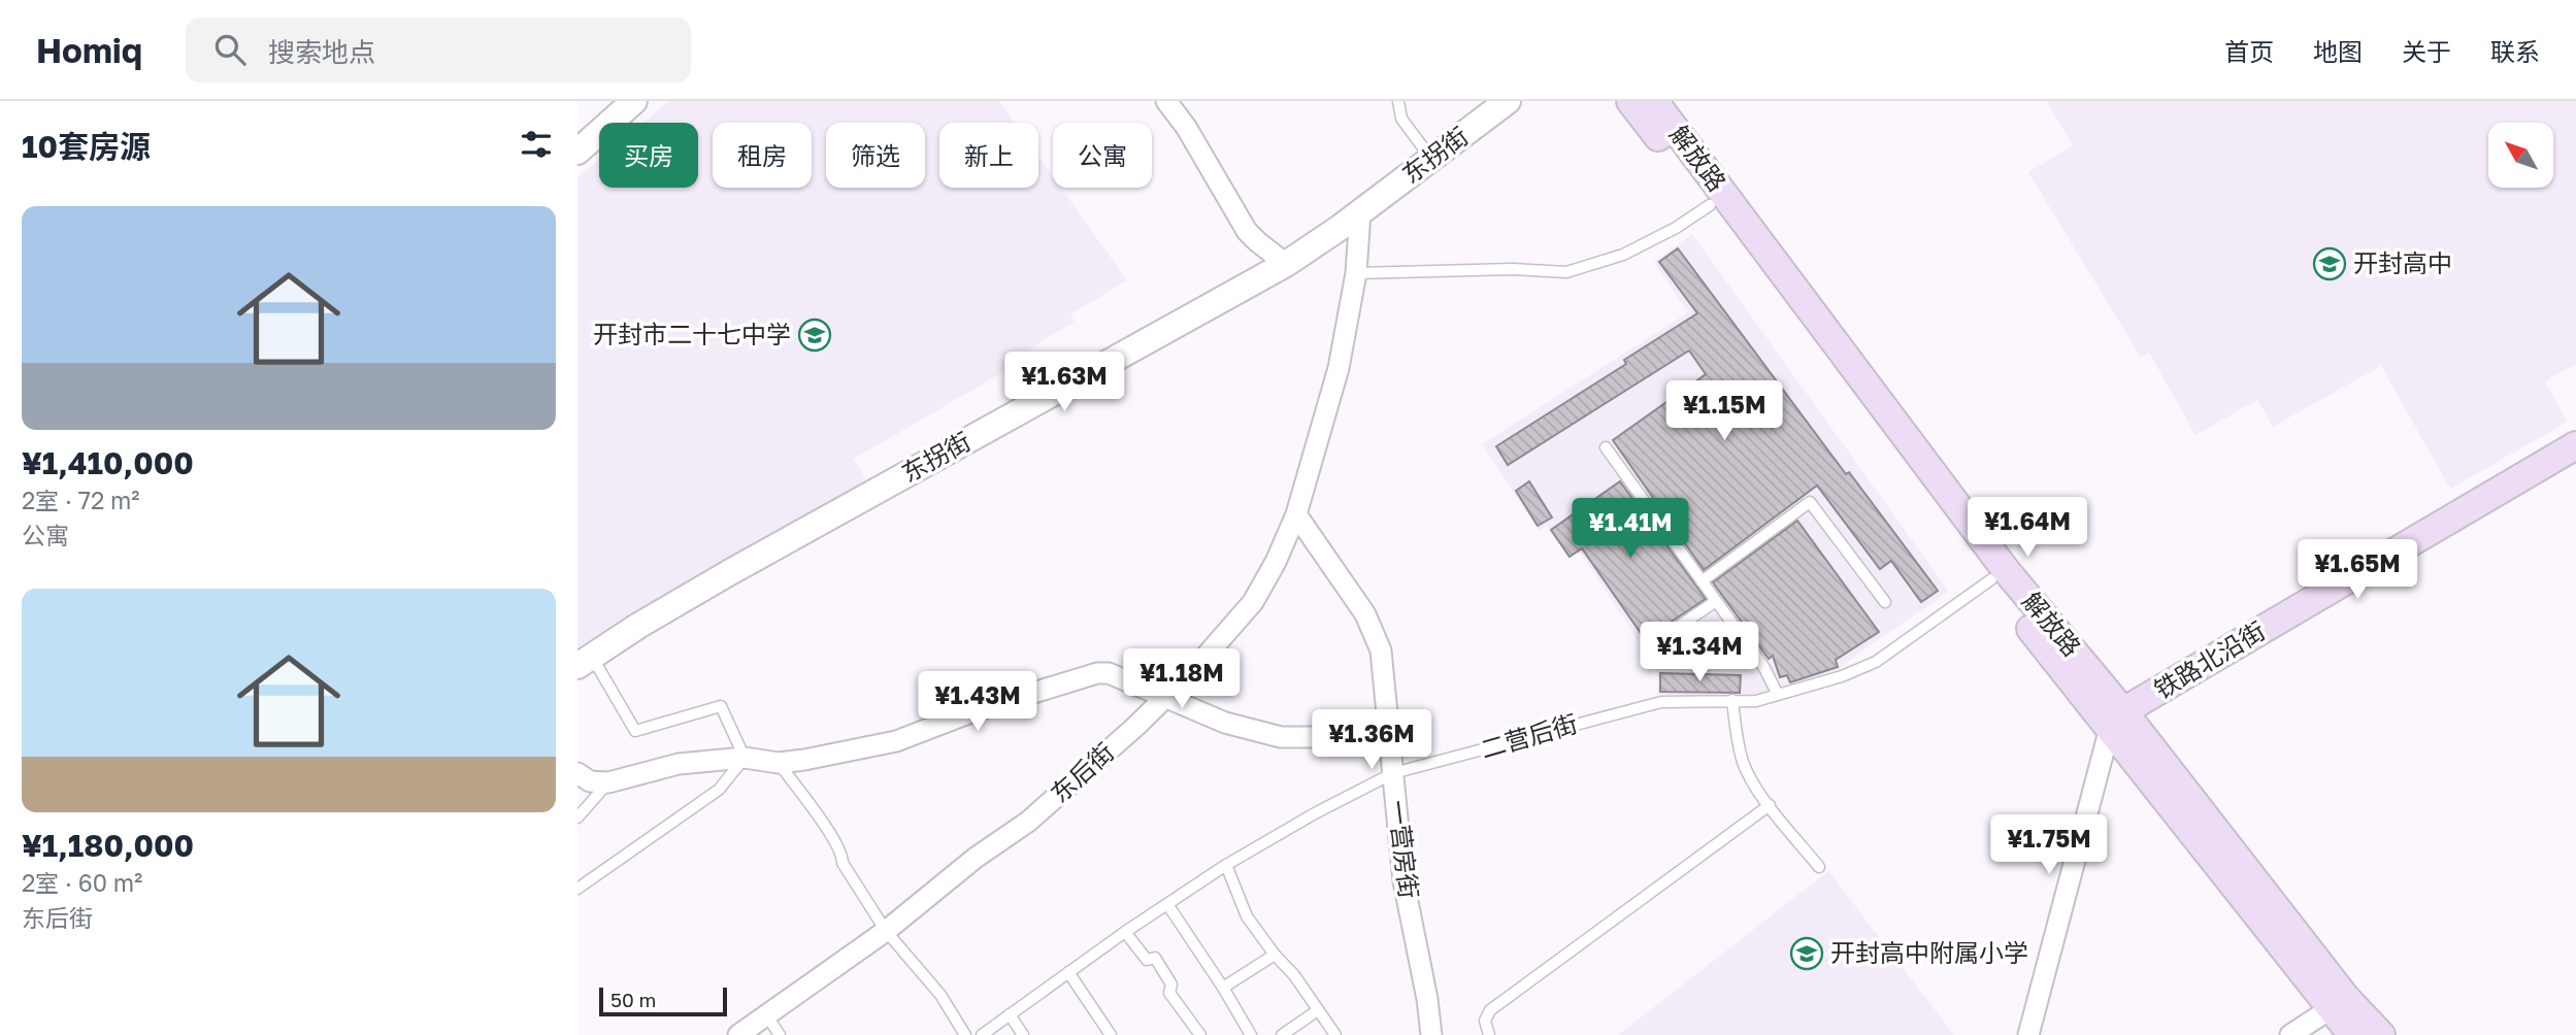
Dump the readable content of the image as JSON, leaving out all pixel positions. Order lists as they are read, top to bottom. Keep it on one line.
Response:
{"streets":{"main road":["解放路","铁路北沿街"],"street":["东拐街","东后街","一营房街"],"lane":["二营后街"]},"crossings":[["东拐街","东后街"],["解放路","铁路北沿街"],["解放路","二营后街"],["二营后街","一营房街"],["东后街","一营房街"]],"places":{"school or university":["开封高中","开封市二十七中学","开封高中附属小学"]},"scale_bar":"50 m","north":"top left","page":{"header":"Homiq","search":"搜索地点","nav":["首页","地图","关于","联系"],"heading":"10套房源","chip":["买房","租房","筛选","新上","公寓"],"list":[{"name":"¥1,410,000","note":"2室 · 72 m² · 公寓"},{"name":"¥1,180,000","note":"2室 · 60 m² · 东后街"}],"price":["¥1.63M","¥1.15M","¥1.64M","¥1.41M","¥1.65M","¥1.34M","¥1.18M","¥1.43M","¥1.36M","¥1.75M"],"scale":"50 m"}}
